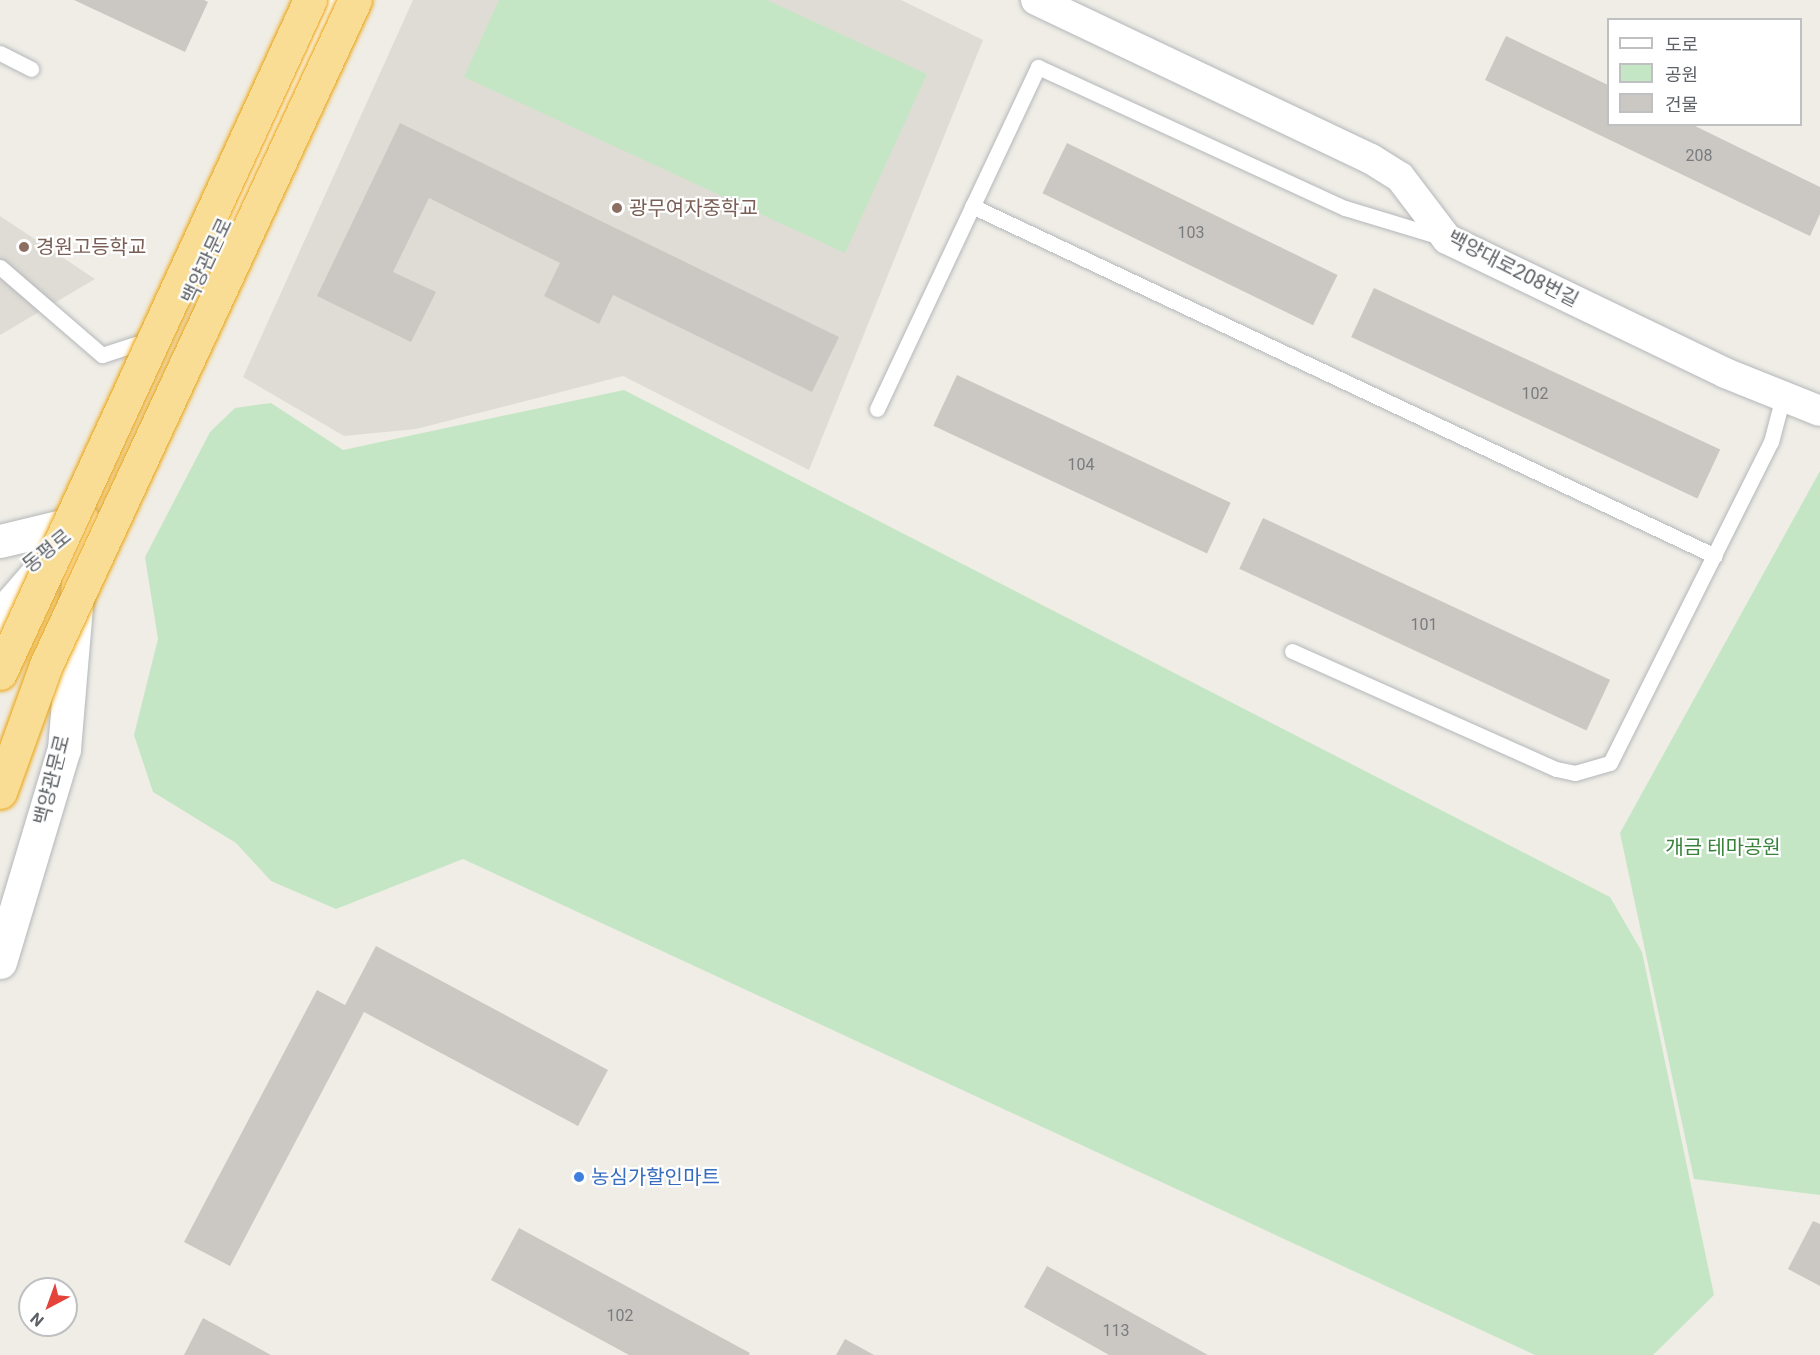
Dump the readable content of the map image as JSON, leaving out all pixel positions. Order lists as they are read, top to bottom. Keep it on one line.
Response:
{"streets":{"main road":["백양관문로","동평로"],"street":["백양대로208번길"]},"crossings":[["백양관문로","동평로"]],"parks":["개금 테마공원"],"places":["광무여자중학교","경원고등학교","농심가할인마트"],"house_numbers":["208","103","102","104","101","102","113"],"legend":["도로","공원","건물"],"north":"bottom left"}
